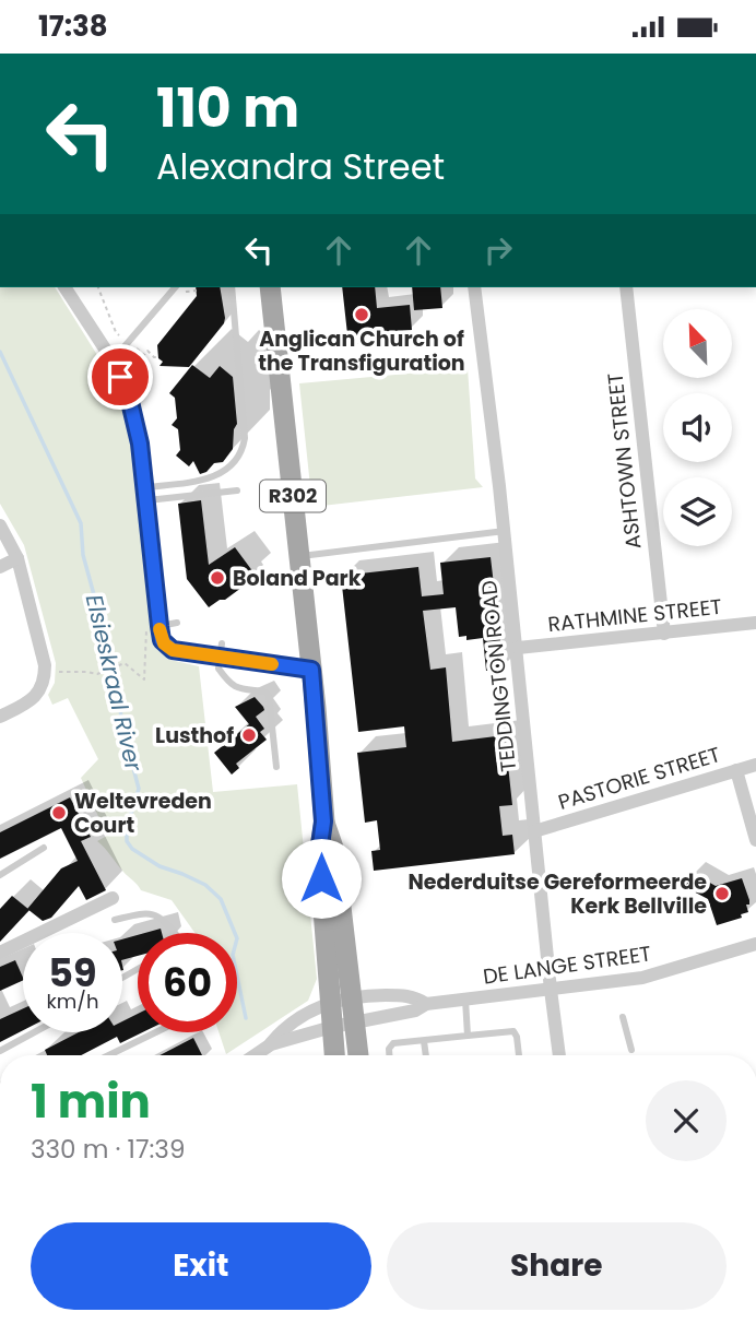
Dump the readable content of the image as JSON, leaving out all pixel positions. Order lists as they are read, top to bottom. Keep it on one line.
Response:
{"streets":{"main road":["R302"],"street":["ASHTOWN STREET","RATHMINE STREET","TEDDINGTON ROAD","PASTORIE STREET","DE LANGE STREET"]},"crossings":[["ASHTOWN STREET","RATHMINE STREET"],["R302","DE LANGE STREET"],["RATHMINE STREET","TEDDINGTON ROAD"],["TEDDINGTON ROAD","PASTORIE STREET"],["TEDDINGTON ROAD","DE LANGE STREET"]],"water":["Elsieskraal River"],"places":["Anglican Church of the Transfiguration","Boland Park","Lusthof","Weltevreden Court","Nederduitse Gereformeerde Kerk Bellville"],"north":"top left","page":{"status":"17:38","turn":["110 m","Alexandra Street"],"speed":"59 km/h","limit":"60","heading":["1 min","330 m · 17:39"],"buttons":["Exit","Share"]}}
